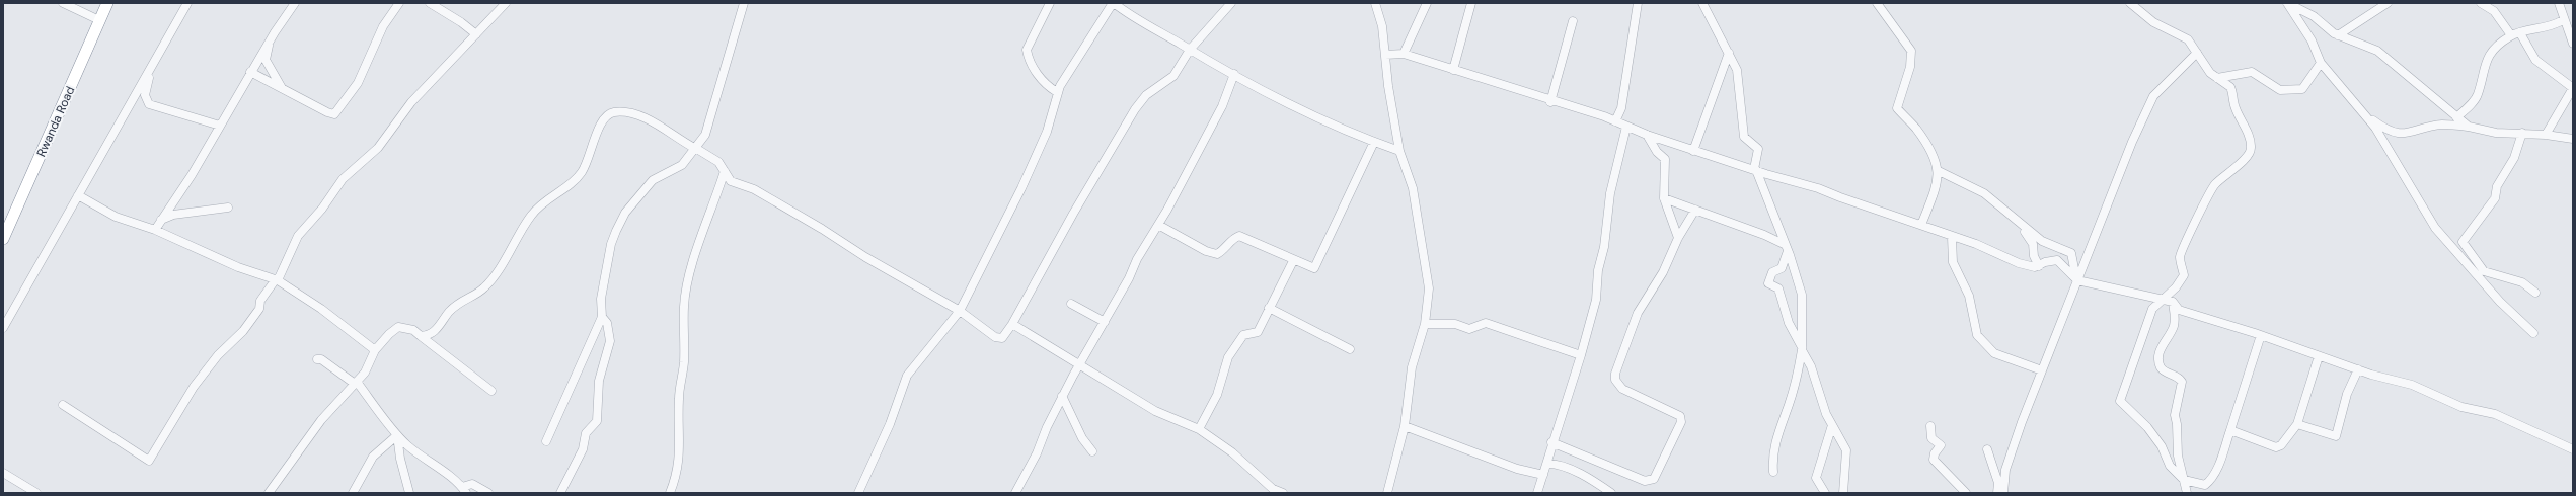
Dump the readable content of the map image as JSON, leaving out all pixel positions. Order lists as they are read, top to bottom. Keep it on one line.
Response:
{"streets":{"highway":["Rwanda Road"]}}
